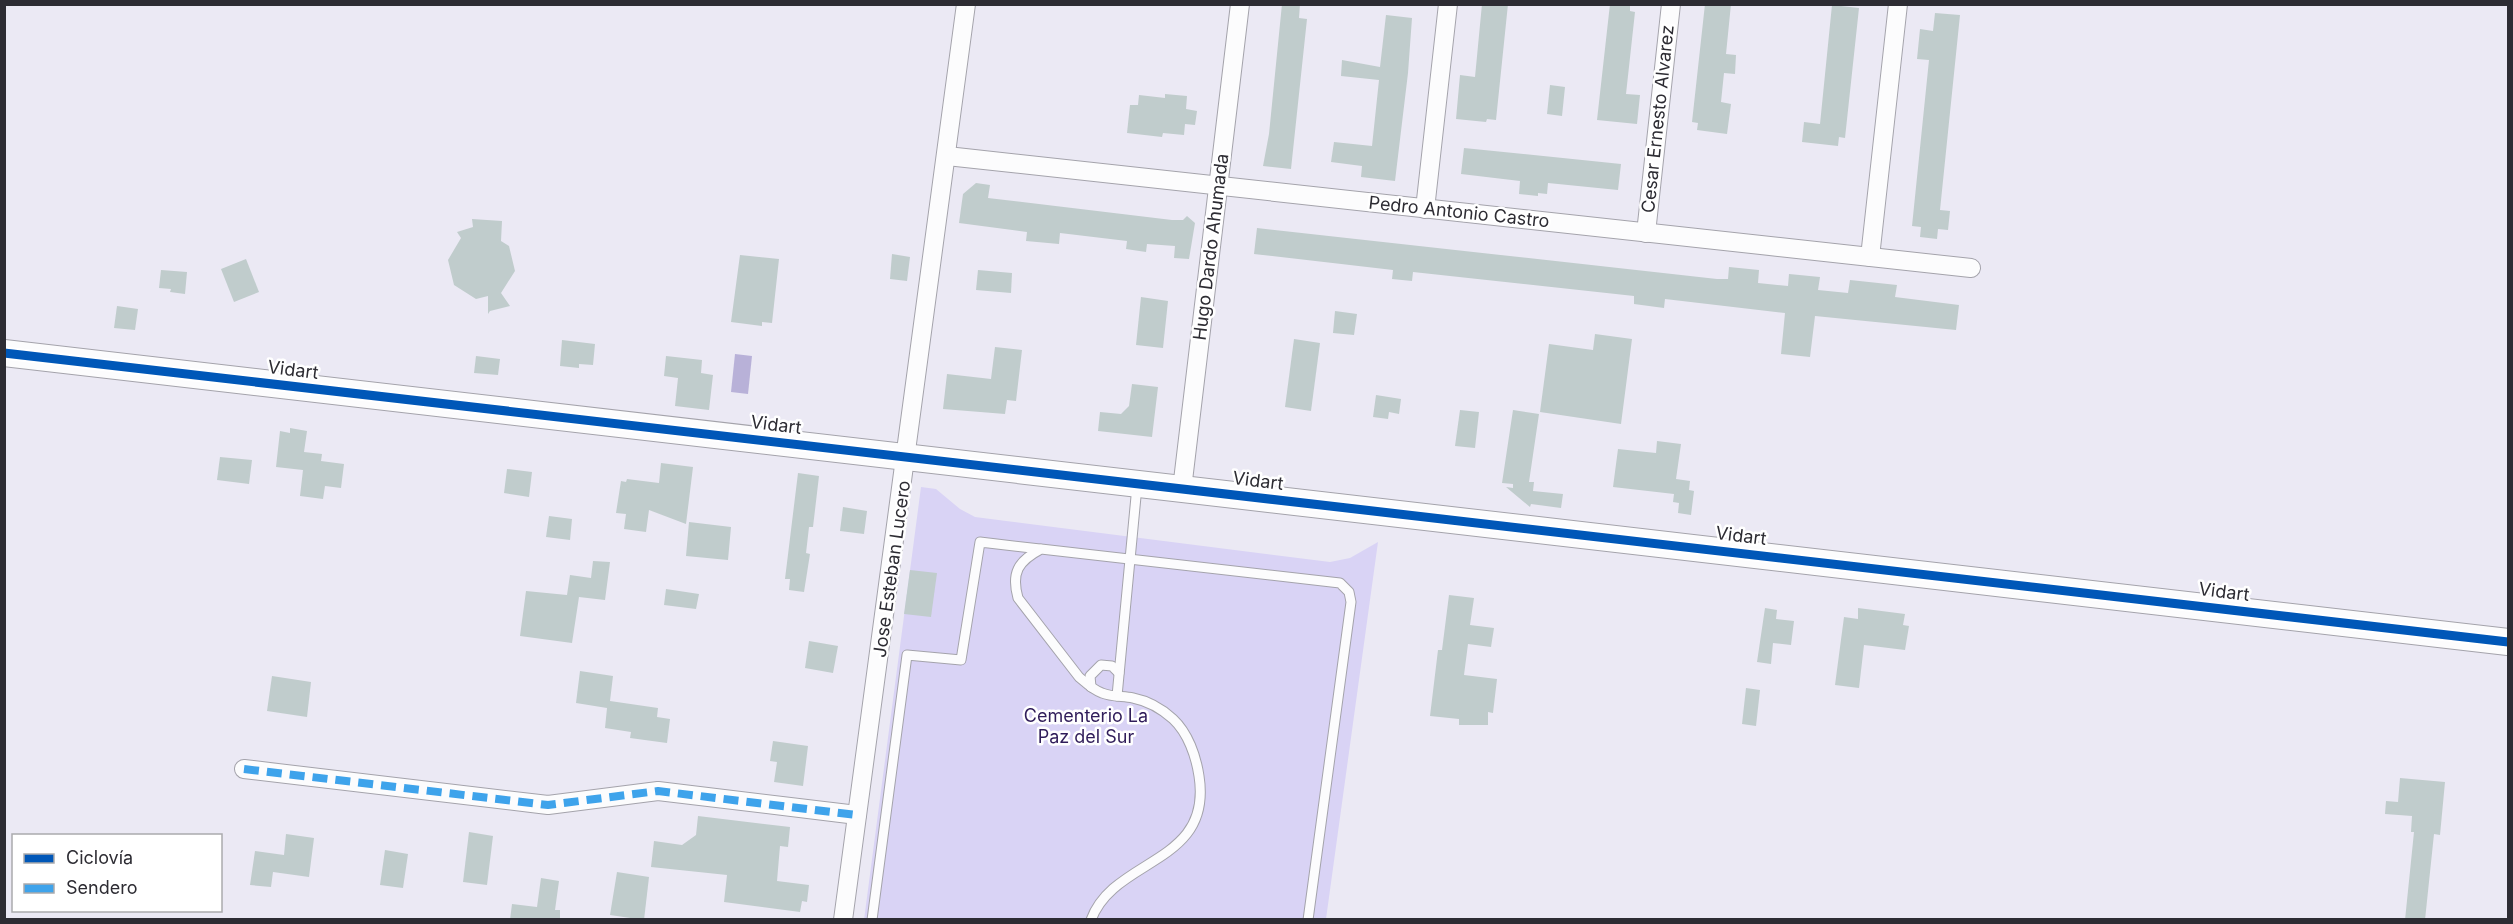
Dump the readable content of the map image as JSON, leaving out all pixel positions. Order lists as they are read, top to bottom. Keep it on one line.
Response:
{"streets":{"street":["Cesar Ernesto Alvarez","Pedro Antonio Castro","Hugo Dardo Ahumada","Vidart","Jose Esteban Lucero"]},"crossings":[["Cesar Ernesto Alvarez","Pedro Antonio Castro"],["Pedro Antonio Castro","Hugo Dardo Ahumada"],["Pedro Antonio Castro","Jose Esteban Lucero"],["Hugo Dardo Ahumada","Vidart"],["Vidart","Jose Esteban Lucero"]],"parks":["Cementerio La Paz del Sur"],"legend":["Ciclovía","Sendero"]}
